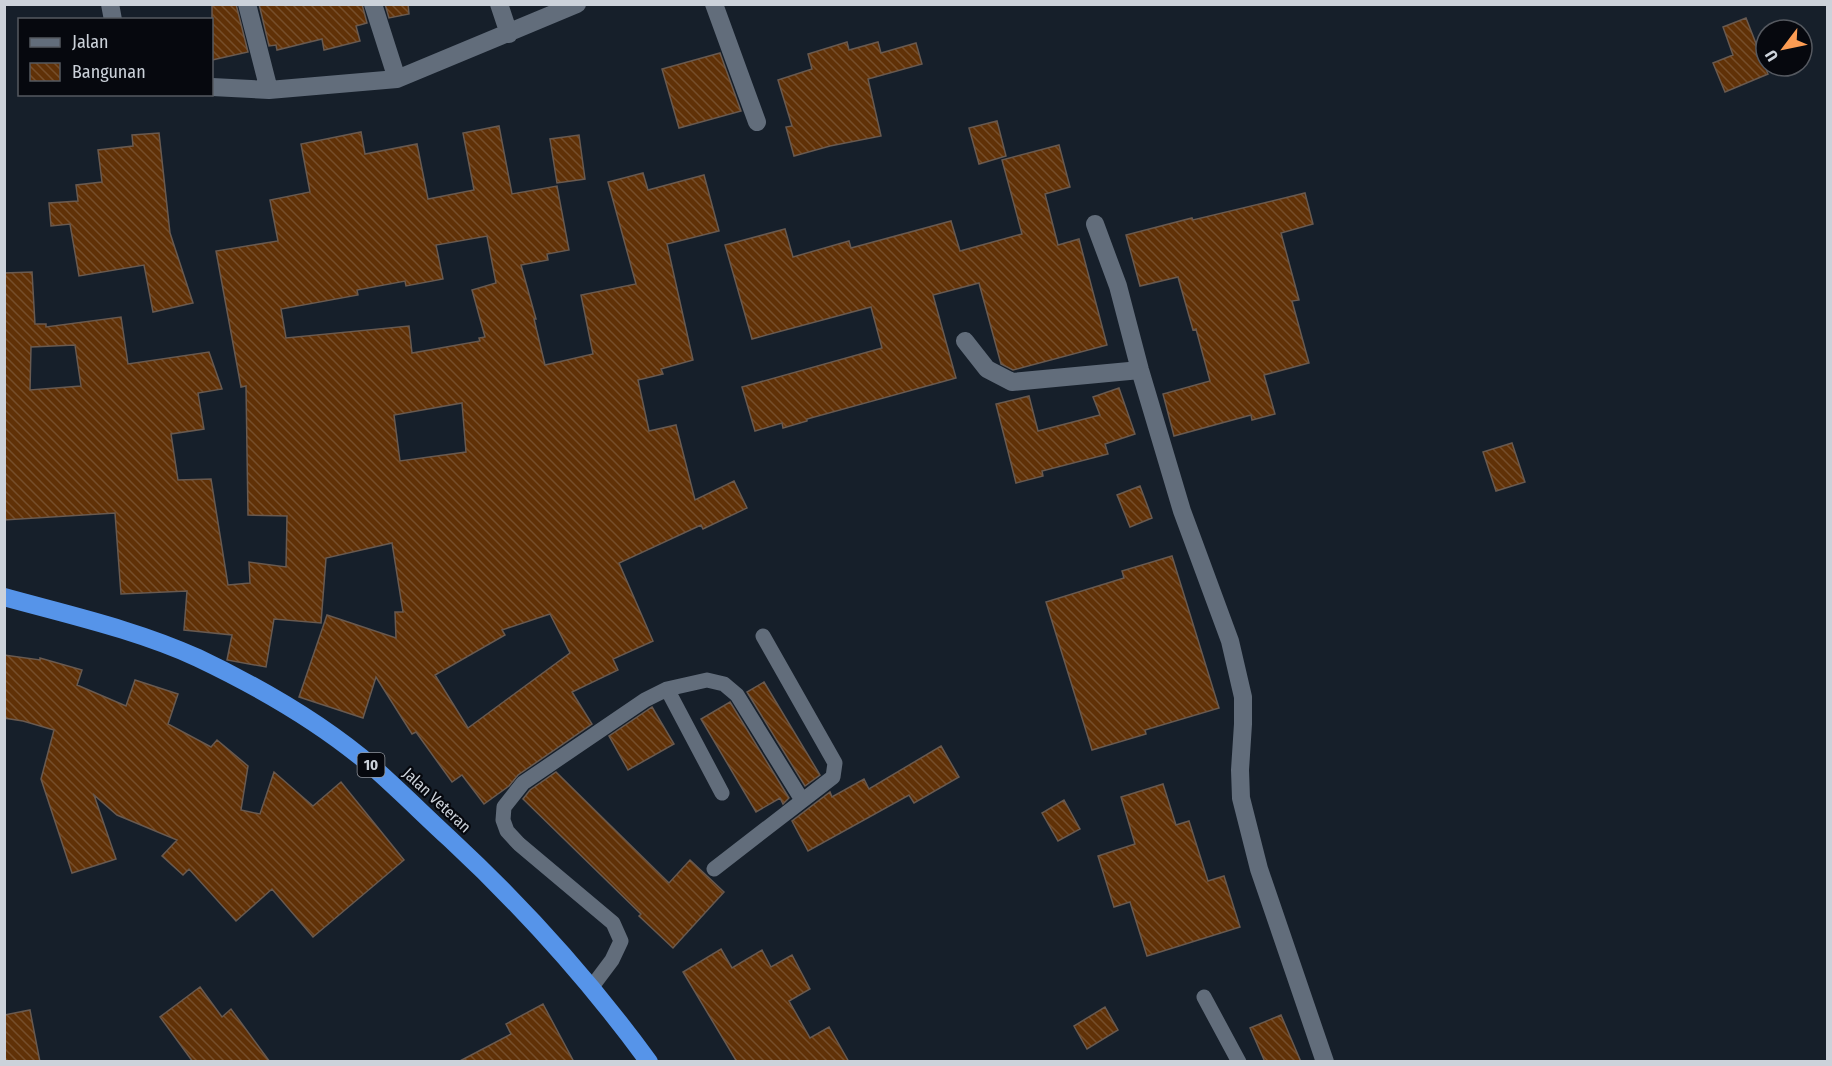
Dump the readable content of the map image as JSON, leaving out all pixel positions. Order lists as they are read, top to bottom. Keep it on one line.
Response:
{"streets":{"highway":["10","Jalan Veteran"]},"legend":["Jalan","Bangunan"],"north":"bottom left"}
